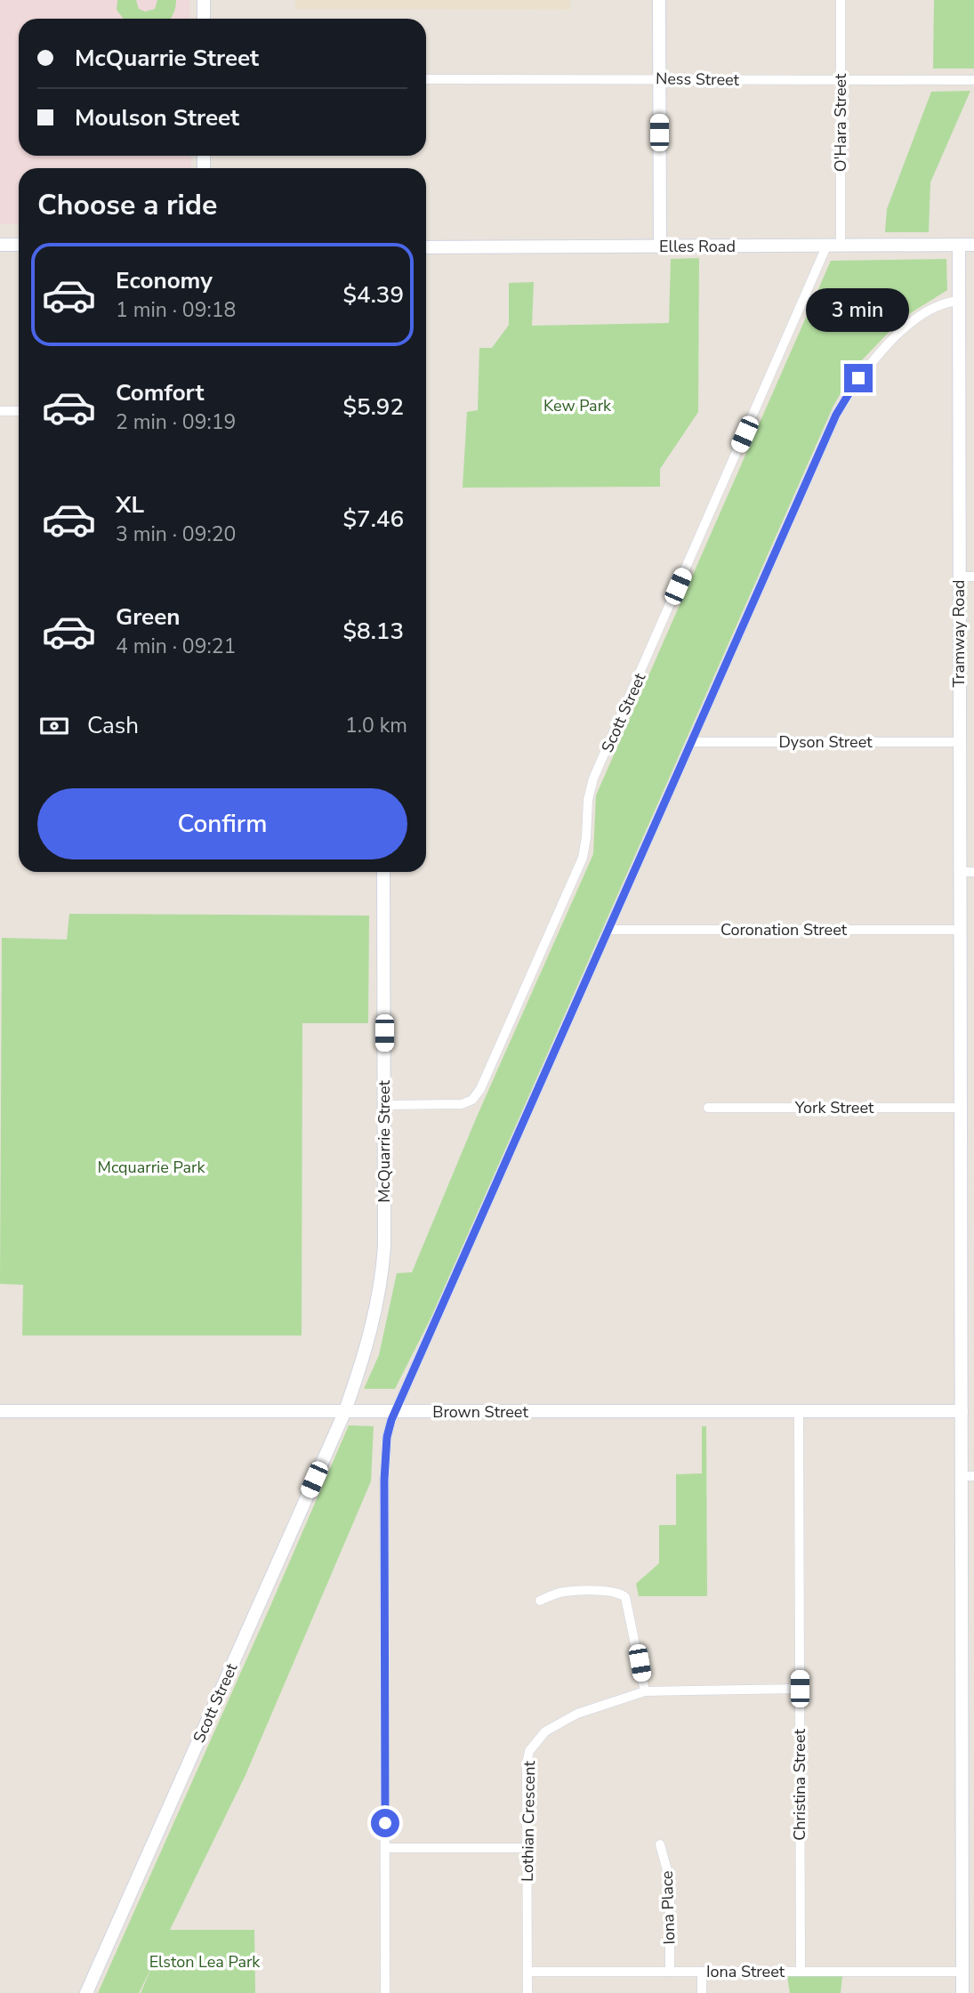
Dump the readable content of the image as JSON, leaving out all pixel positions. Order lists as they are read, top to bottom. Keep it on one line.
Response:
{"streets":{"street":["Ness Street","O'Hara Street","Elles Road","Tramway Road","Scott Street","Dyson Street","Coronation Street","York Street","McQuarrie Street","Brown Street","Christina Street","Lothian Crescent","Iona Place","Iona Street"]},"crossings":[["Ness Street","O'Hara Street"],["O'Hara Street","Elles Road"],["Elles Road","Tramway Road"],["Elles Road","Scott Street"],["Tramway Road","Dyson Street"],["Tramway Road","Coronation Street"],["Tramway Road","York Street"],["Tramway Road","Brown Street"],["Tramway Road","Iona Street"],["Scott Street","McQuarrie Street"],["Scott Street","Brown Street"],["McQuarrie Street","Brown Street"],["Brown Street","Christina Street"],["Christina Street","Lothian Crescent"],["Christina Street","Iona Street"],["Lothian Crescent","Iona Street"],["Iona Place","Iona Street"]],"parks":["Kew Park","Mcquarrie Park","Elston Lea Park"],"page":{"banner":["McQuarrie Street","Moulson Street"],"heading":"Choose a ride","list":[{"name":"Economy","note":"1 min · 09:18","value":"$4.39"},{"name":"Comfort","note":"2 min · 09:19","value":"$5.92"},{"name":"XL","note":"3 min · 09:20","value":"$7.46"},{"name":"Green","note":"4 min · 09:21","value":"$8.13"}],"bubble":"3 min","pay":["Cash","1.0 km"],"buttons":"Confirm"}}
